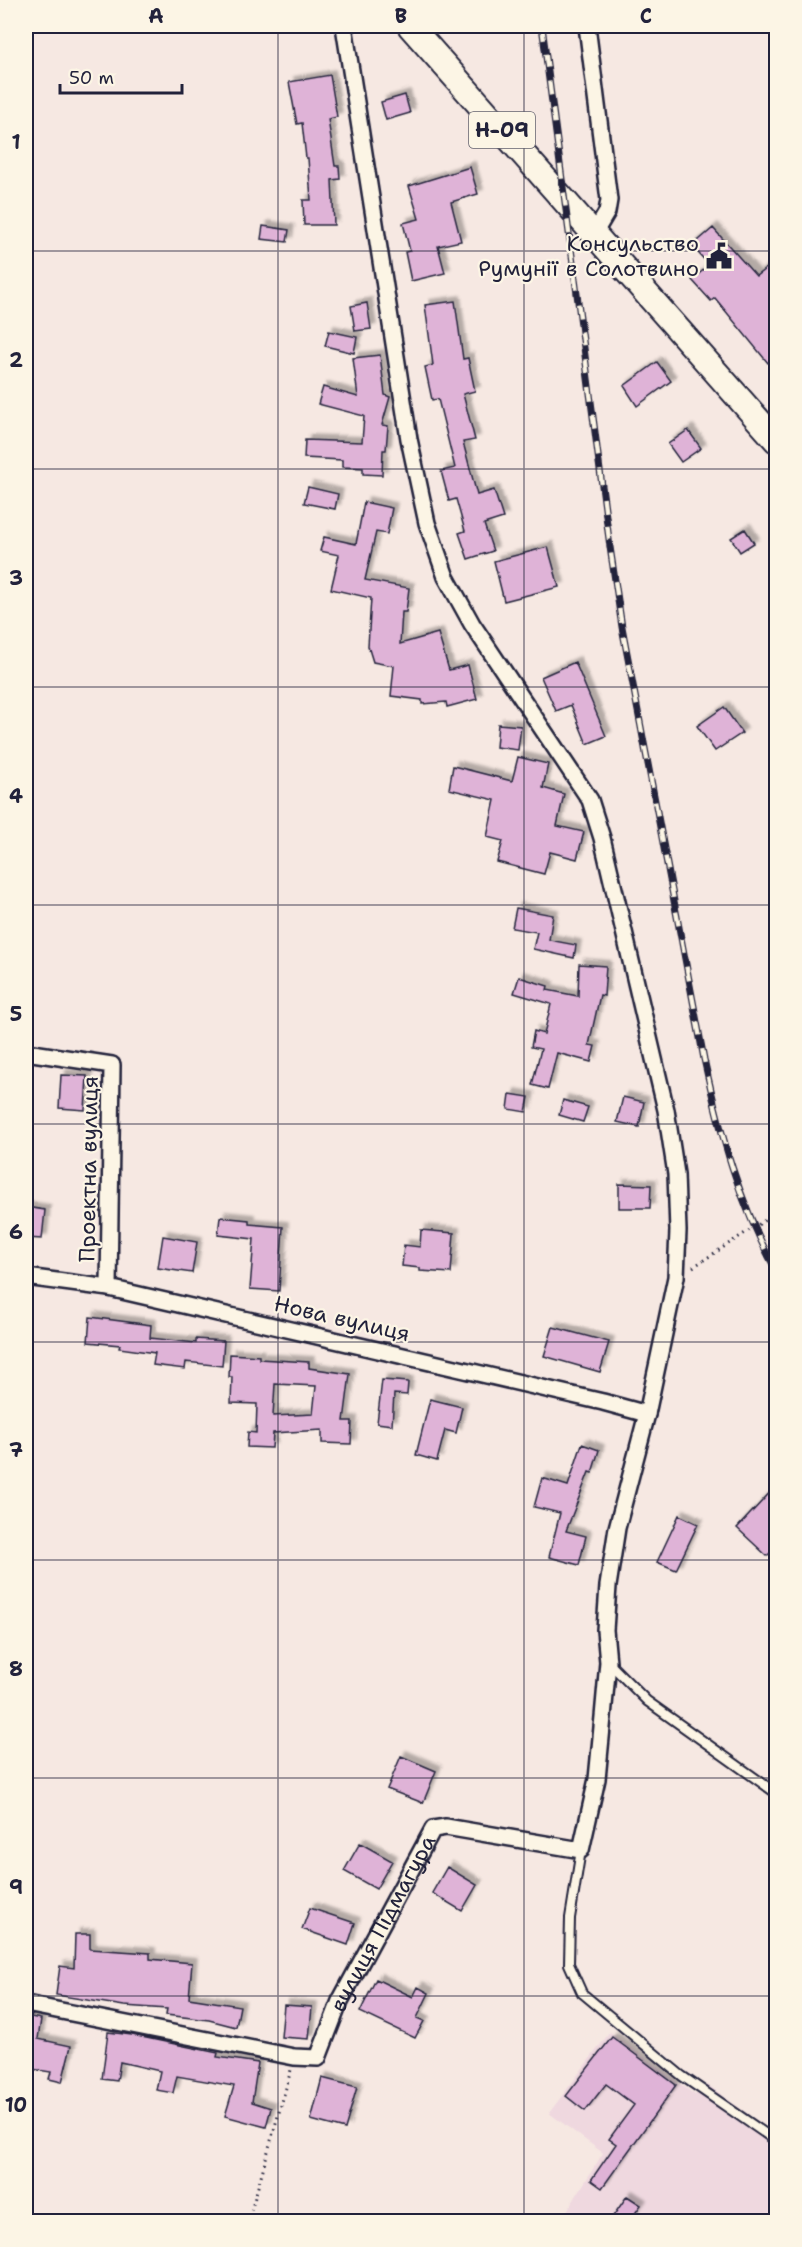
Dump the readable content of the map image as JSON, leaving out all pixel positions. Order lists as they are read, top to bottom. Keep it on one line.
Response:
{"streets":{"main road":["Н-09"],"street":["Проектна вулиця","Нова вулиця","вулиця Підмагура"]},"crossings":[["Проектна вулиця","Нова вулиця"]],"places":{"public building":["Консульство Румунії в Солотвино"]},"scale_bar":"50 m","grid":{"columns":["A","B","C"],"rows":["1","2","3","4","5","6","7","8","9","10"]}}
